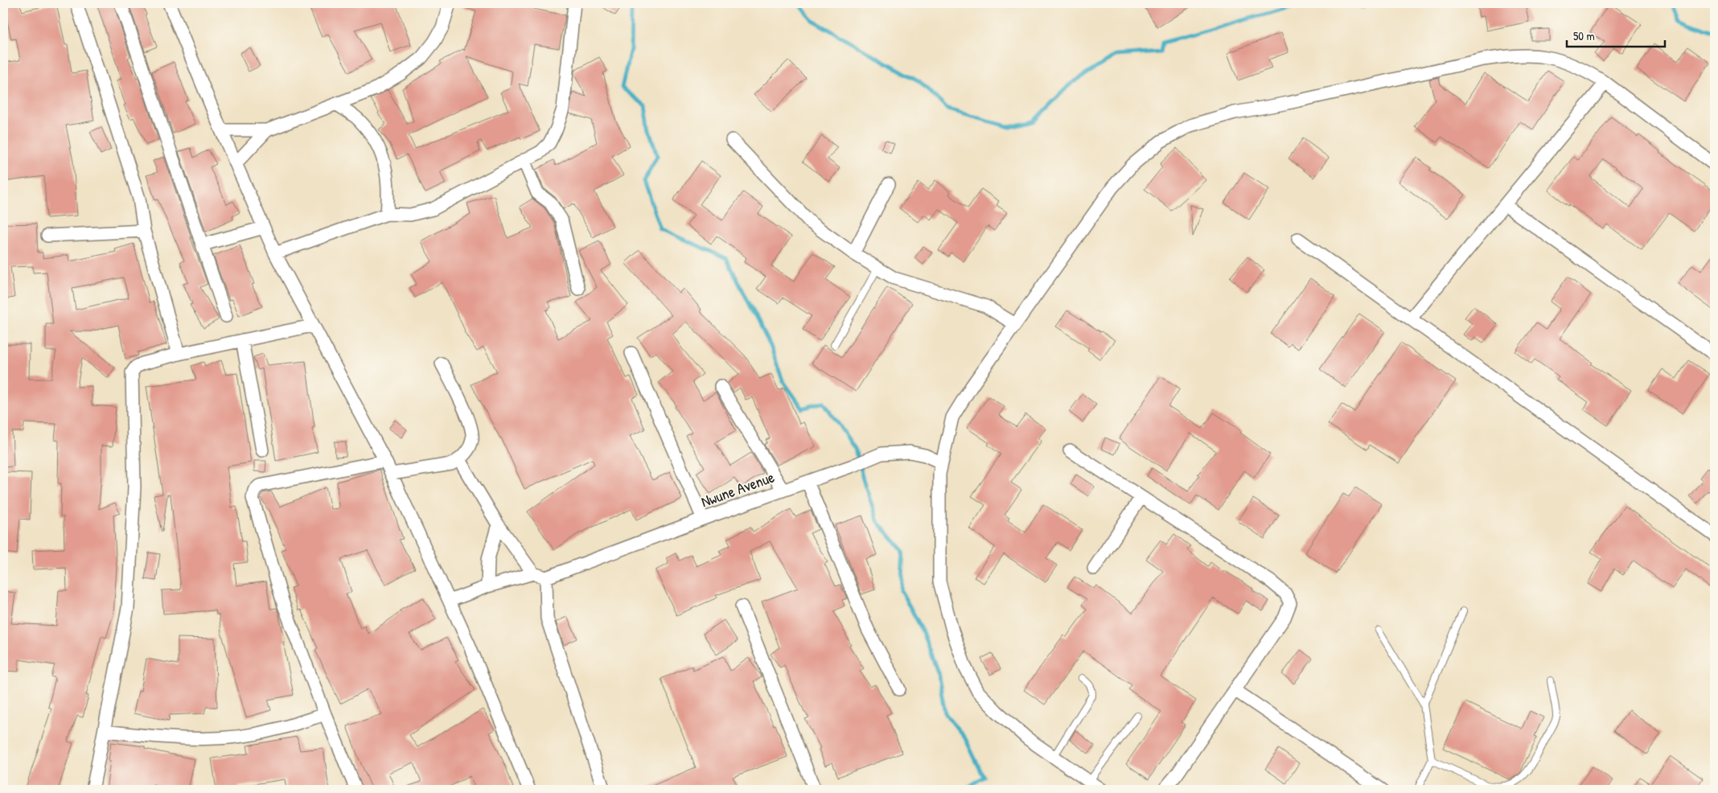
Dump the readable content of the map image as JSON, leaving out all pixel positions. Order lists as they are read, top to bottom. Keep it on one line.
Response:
{"streets":{"street":["Nwune Avenue"]},"scale_bar":"50 m"}
